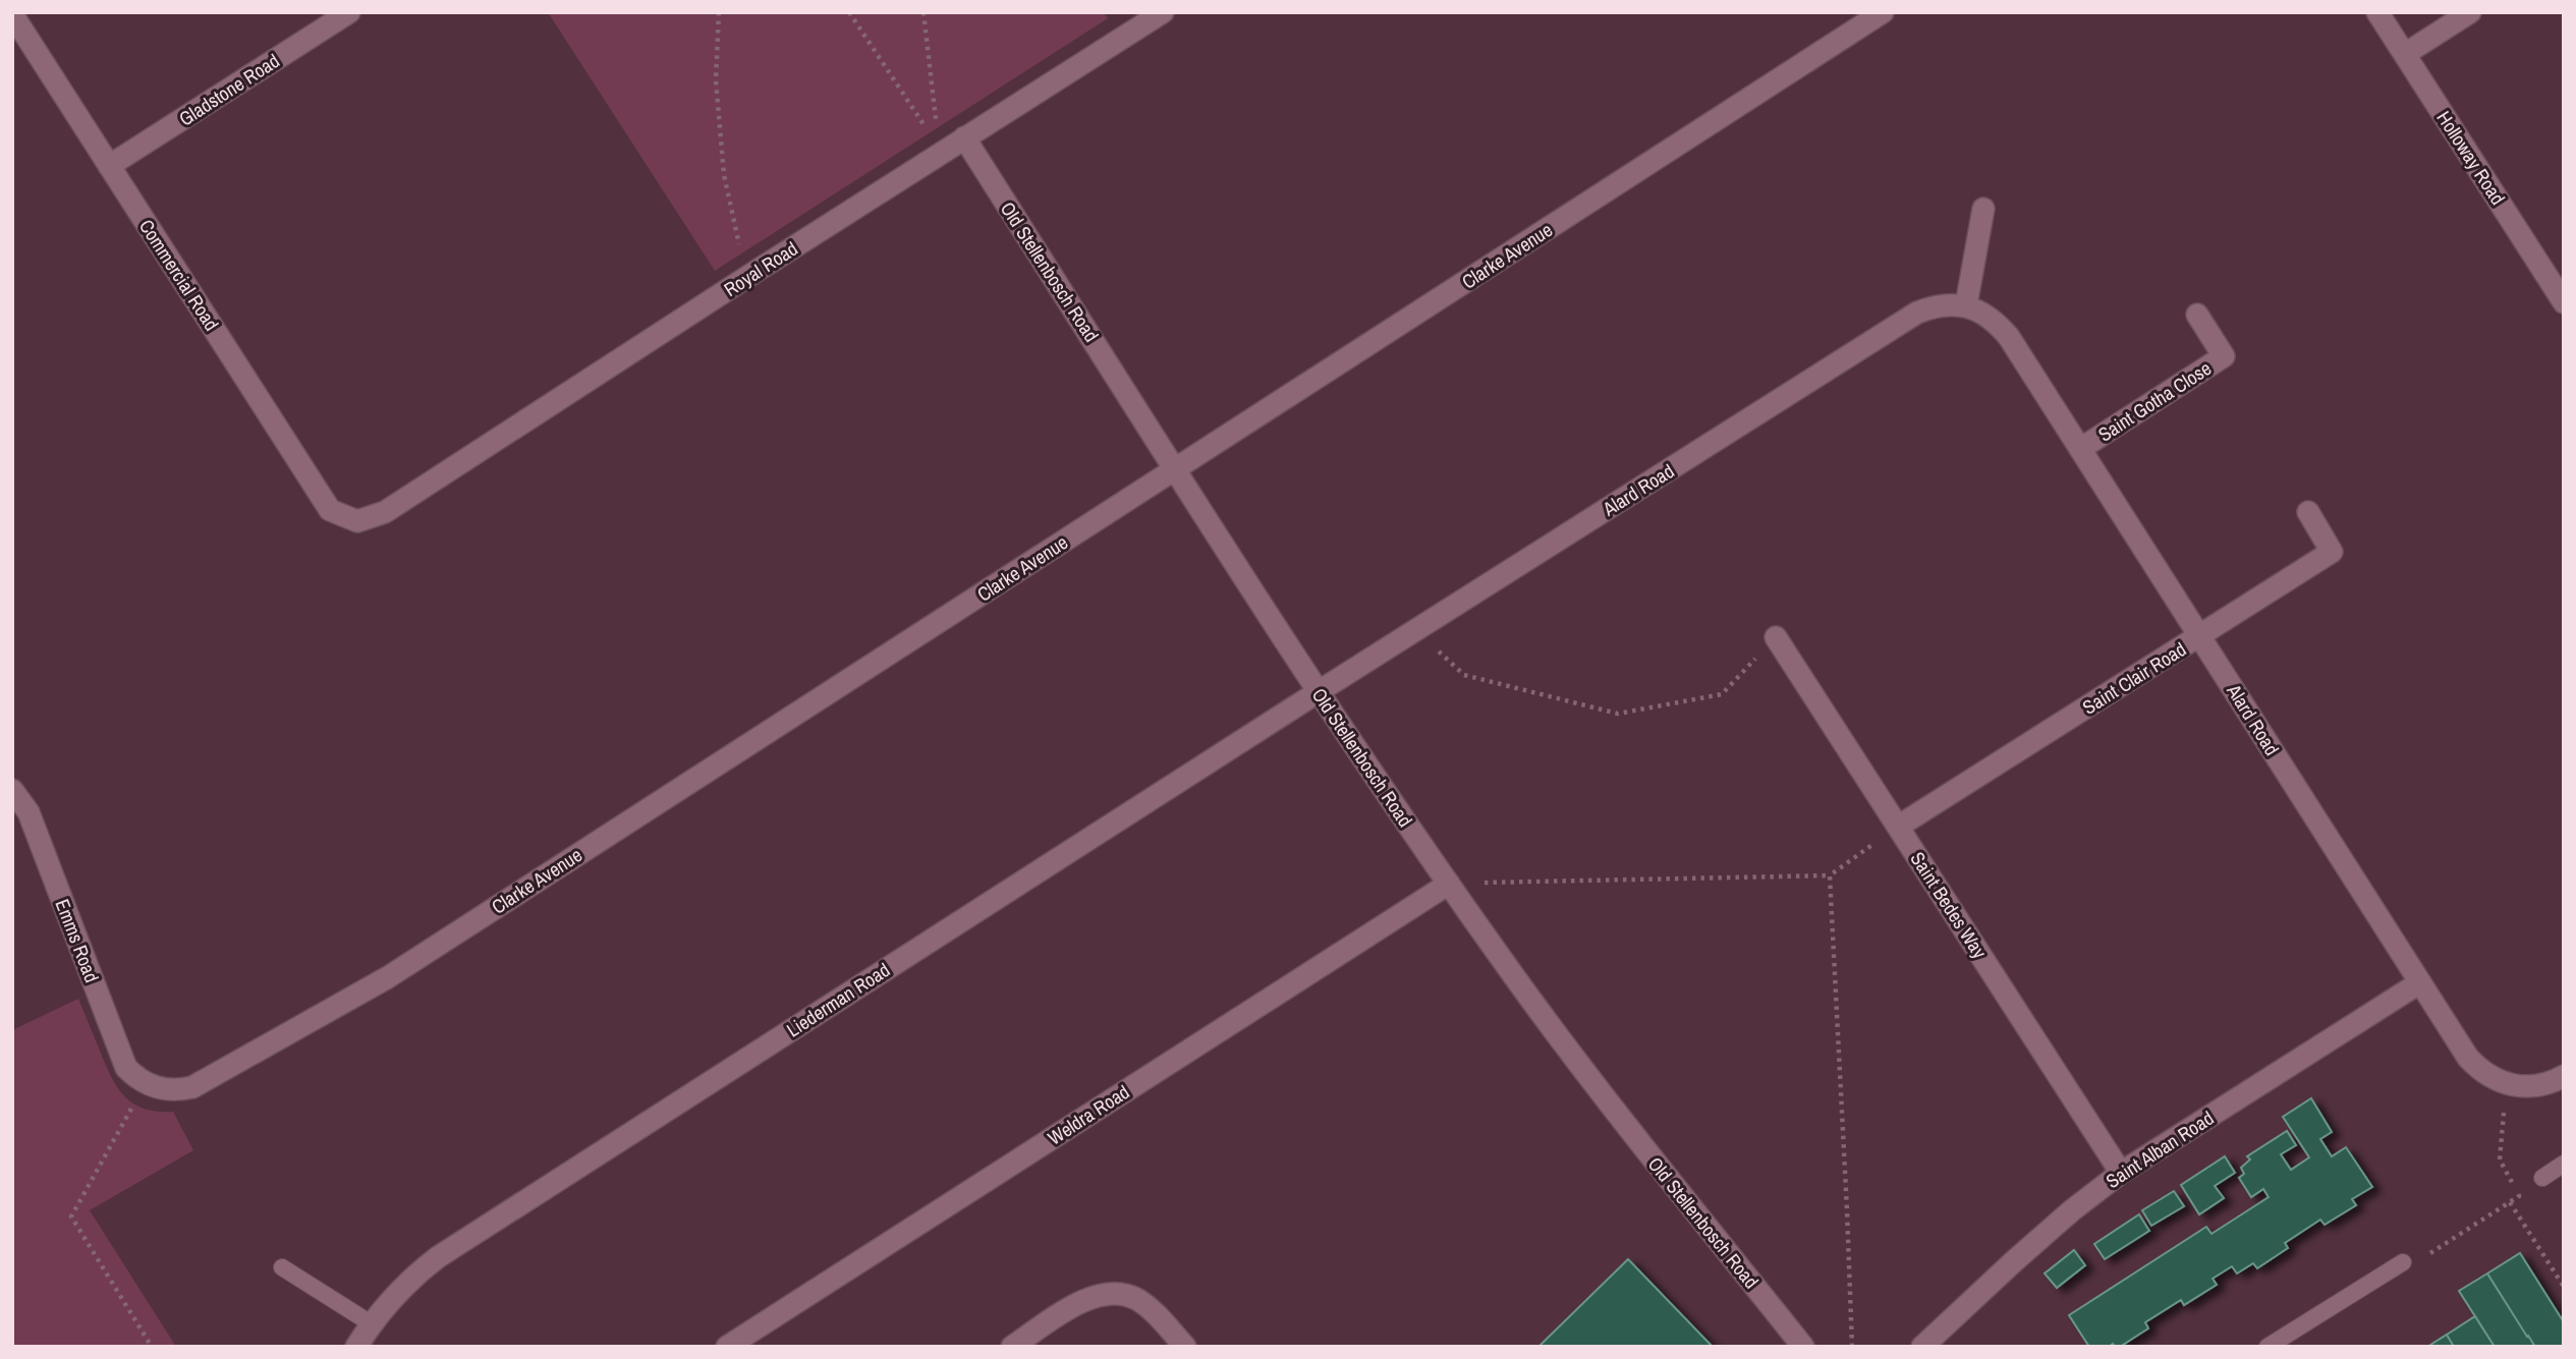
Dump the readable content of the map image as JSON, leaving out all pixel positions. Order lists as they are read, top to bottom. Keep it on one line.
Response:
{"streets":{"street":["Gladstone Road","Holloway Road","Clarke Avenue","Royal Road","Old Stellenbosch Road","Commercial Road","Saint Gotha Close","Alard Road","Saint Clair Road","Saint Bedes Way","Emms Road","Liederman Road","Weldra Road","Saint Alban Road"]},"crossings":[["Gladstone Road","Commercial Road"],["Clarke Avenue","Old Stellenbosch Road"],["Clarke Avenue","Emms Road"],["Royal Road","Old Stellenbosch Road"],["Royal Road","Commercial Road"],["Old Stellenbosch Road","Alard Road"],["Old Stellenbosch Road","Liederman Road"],["Old Stellenbosch Road","Weldra Road"],["Saint Gotha Close","Alard Road"],["Alard Road","Saint Clair Road"],["Alard Road","Liederman Road"],["Alard Road","Saint Alban Road"],["Saint Clair Road","Saint Bedes Way"],["Saint Bedes Way","Saint Alban Road"]]}
